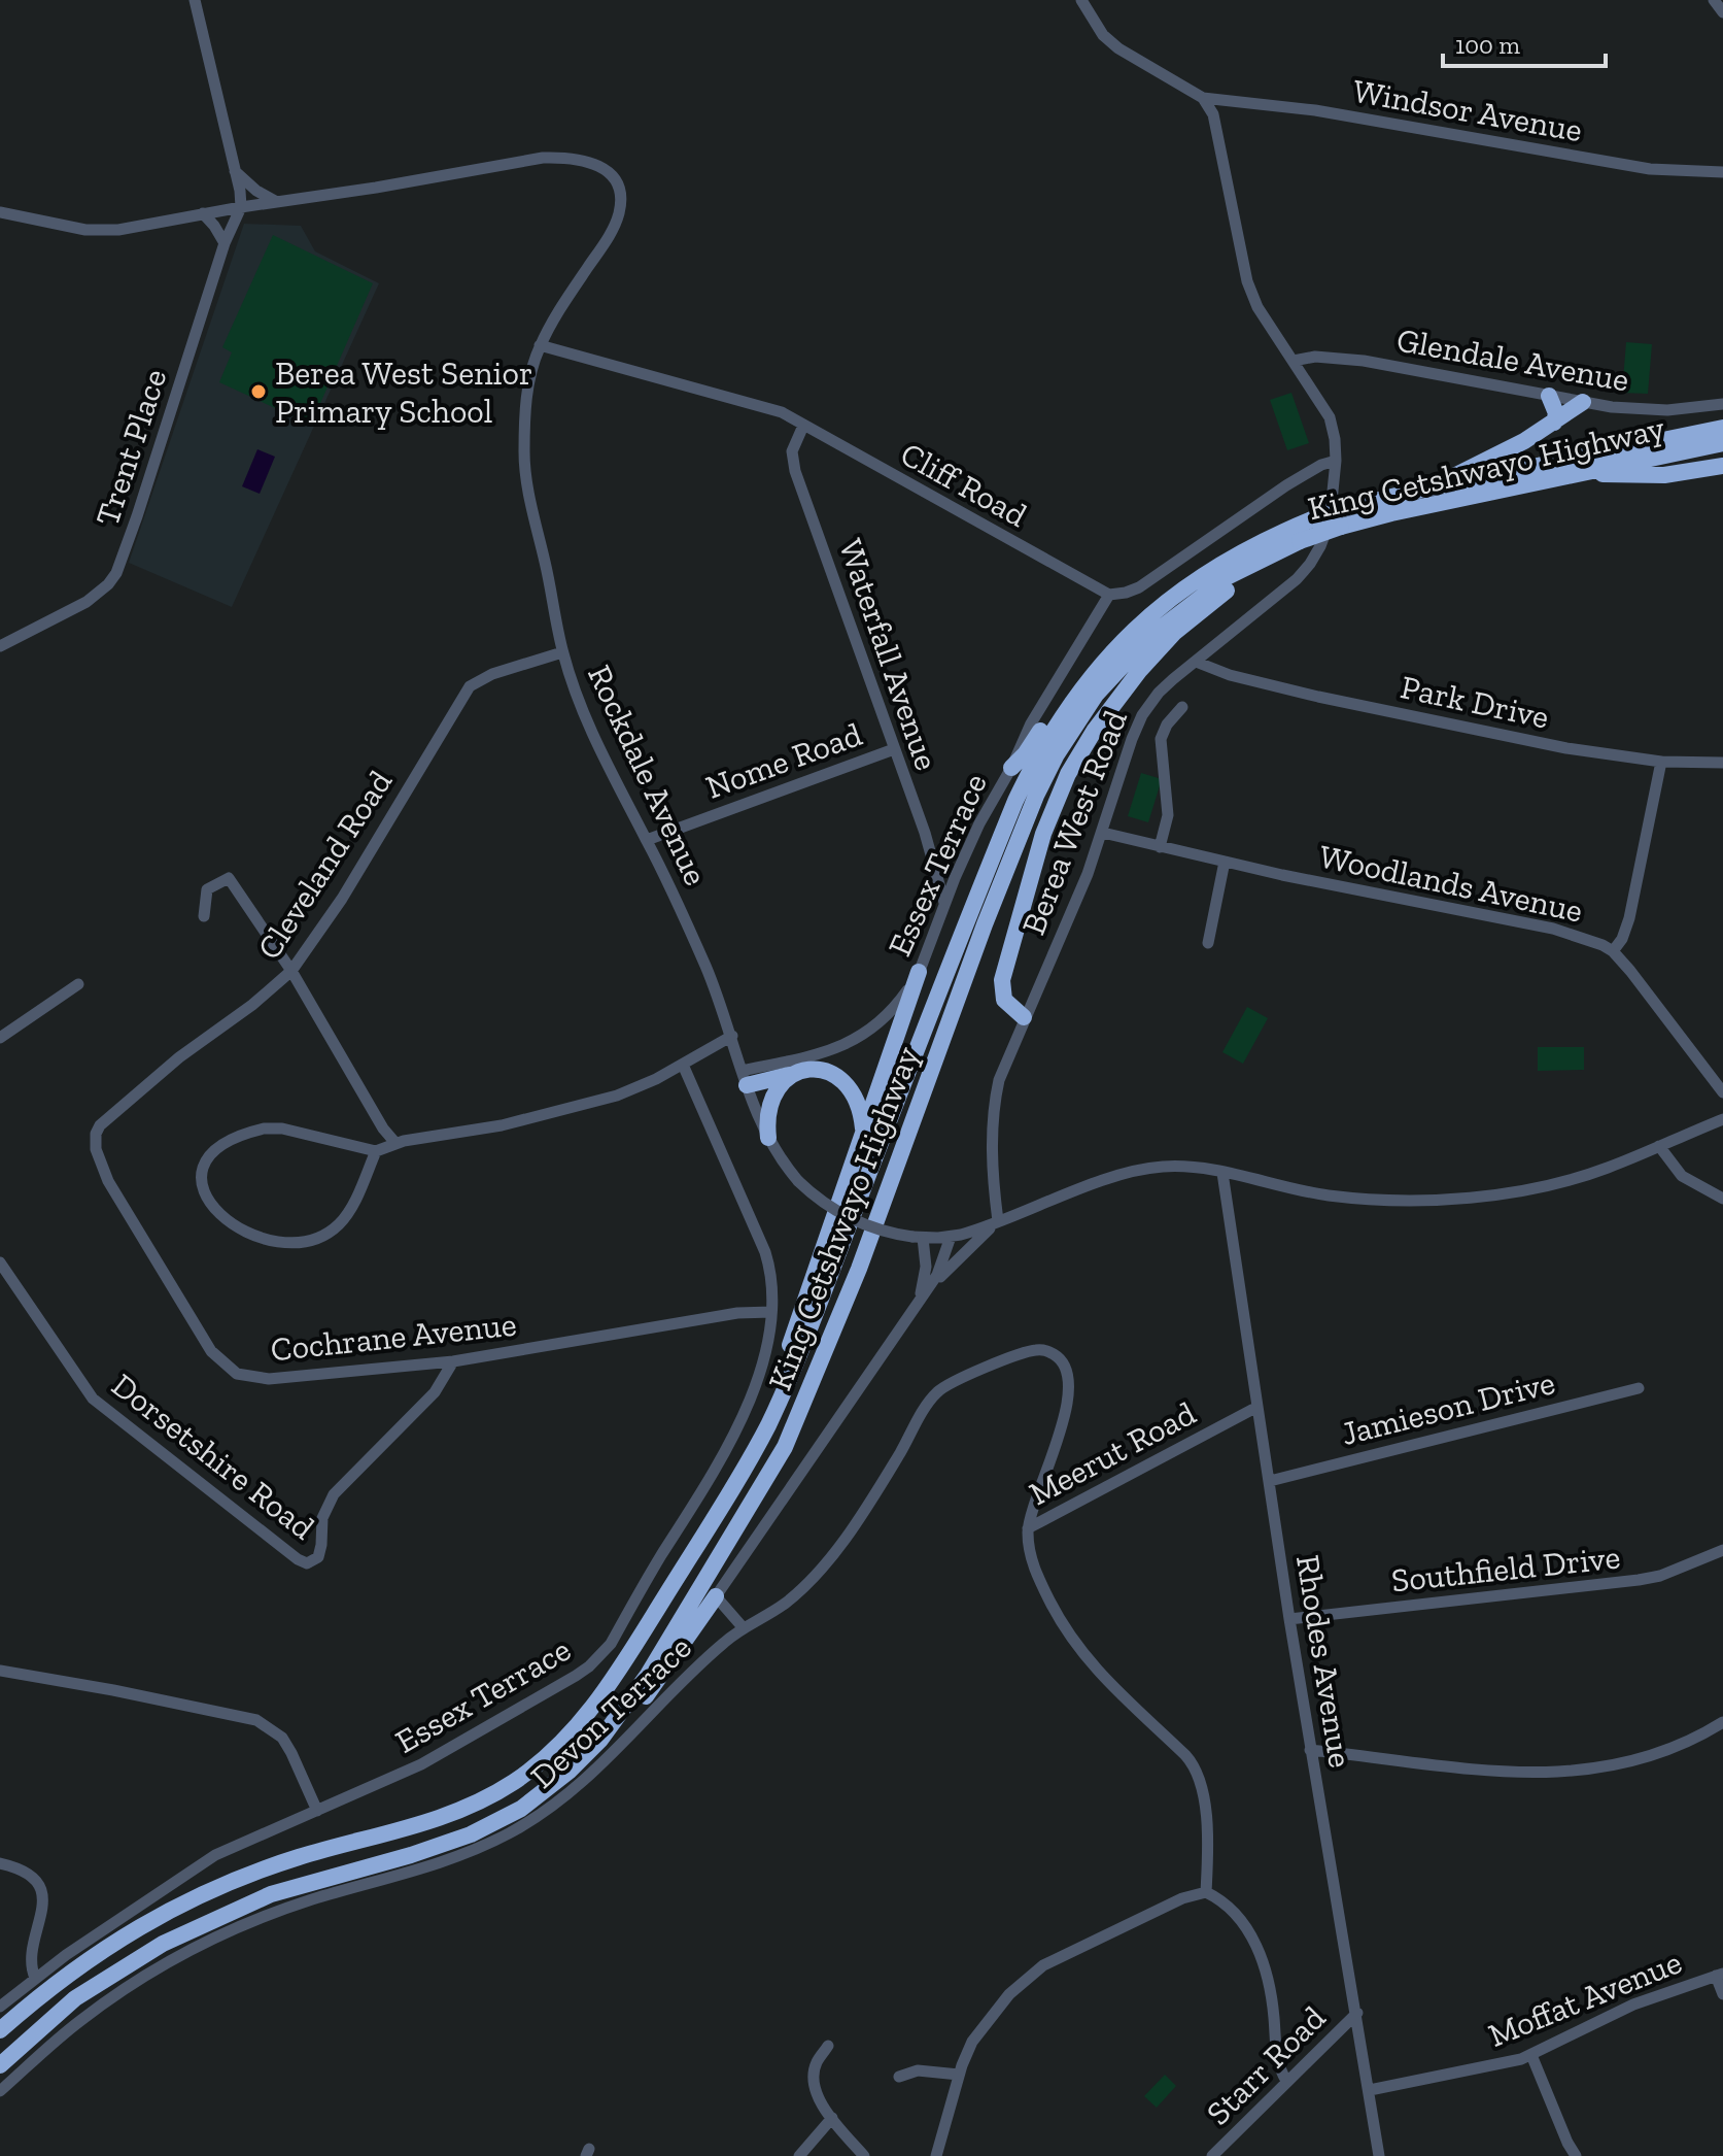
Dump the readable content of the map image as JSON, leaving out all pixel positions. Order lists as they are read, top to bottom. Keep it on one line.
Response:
{"streets":{"highway":["King Cetshwayo Highway"],"street":["Windsor Avenue","Glendale Avenue","Trent Place","Cliff Road","Waterfall Avenue","Park Drive","Nome Road","Rockdale Avenue","Berea West Road","Cleveland Road","Essex Terrace","Woodlands Avenue","Cochrane Avenue","Jamieson Drive","Meerut Road","Dorsetshire Road","Southfield Drive","Rhodes Avenue","Devon Terrace","Moffat Avenue","Starr Road"]},"crossings":[["Windsor Avenue","Berea West Road"],["Glendale Avenue","Berea West Road"],["Trent Place","Rockdale Avenue"],["Cliff Road","Waterfall Avenue"],["Cliff Road","Rockdale Avenue"],["Cliff Road","Essex Terrace"],["Waterfall Avenue","Nome Road"],["Waterfall Avenue","Essex Terrace"],["Park Drive","Berea West Road"],["Nome Road","Rockdale Avenue"],["Rockdale Avenue","Berea West Road"],["Rockdale Avenue","Cleveland Road"],["Rockdale Avenue","Essex Terrace"],["Rockdale Avenue","Rhodes Avenue"],["Berea West Road","Woodlands Avenue"],["Cleveland Road","Cochrane Avenue"],["Essex Terrace","Cochrane Avenue"],["Cochrane Avenue","Dorsetshire Road"],["Jamieson Drive","Rhodes Avenue"],["Meerut Road","Rhodes Avenue"],["Meerut Road","Devon Terrace"],["Southfield Drive","Rhodes Avenue"],["Rhodes Avenue","Moffat Avenue"],["Rhodes Avenue","Starr Road"]],"places":["Berea West Senior Primary School"],"scale_bar":"100 m"}
